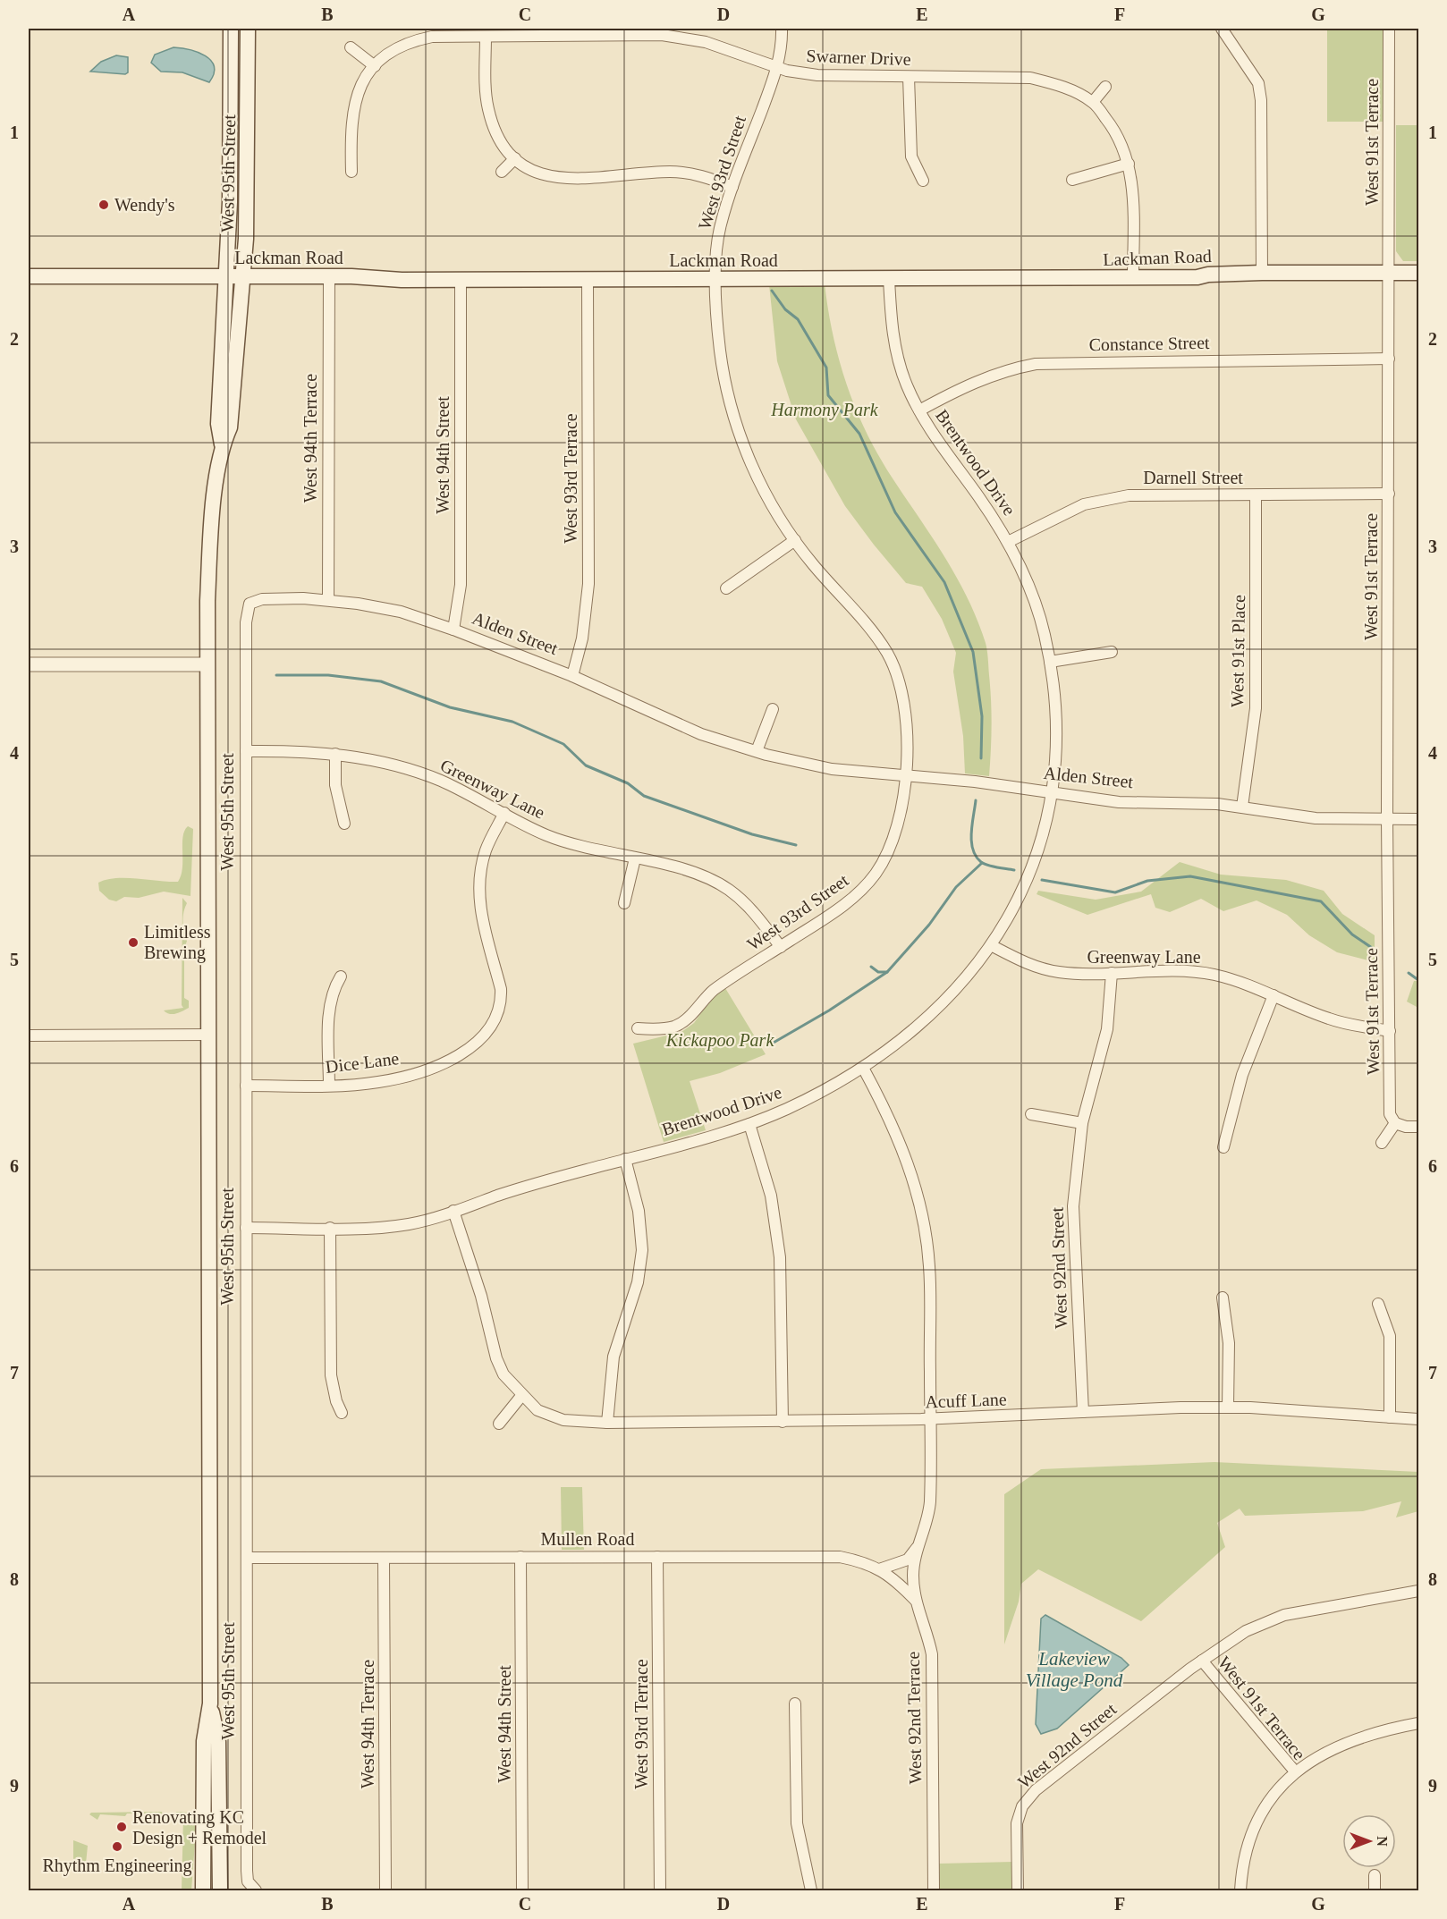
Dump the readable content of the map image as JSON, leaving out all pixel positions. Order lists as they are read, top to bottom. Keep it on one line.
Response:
{"streets":{"main road":["West 95th Street","Lackman Road"],"street":["Swarner Drive","West 91st Terrace","West 93rd Street","Constance Street","West 94th Terrace","West 94th Street","Brentwood Drive","Darnell Street","West 93rd Terrace","Alden Street","West 91st Place","Greenway Lane","Dice Lane","West 92nd Street","Acuff Lane","Mullen Road","West 92nd Terrace"]},"crossings":[["Swarner Drive","West 93rd Street"],["Swarner Drive","Lackman Road"],["West 91st Terrace","Lackman Road"],["West 91st Terrace","Constance Street"],["West 91st Terrace","Darnell Street"],["West 91st Terrace","Alden Street"],["West 91st Terrace","Greenway Lane"],["West 91st Terrace","West 92nd Street"],["West 93rd Street","Lackman Road"],["West 93rd Street","Alden Street"],["West 93rd Street","Greenway Lane"],["West 95th Street","Lackman Road"],["West 95th Street","Brentwood Drive"],["West 95th Street","Alden Street"],["West 95th Street","Greenway Lane"],["West 95th Street","Dice Lane"],["West 95th Street","Mullen Road"],["Lackman Road","West 94th Terrace"],["Lackman Road","West 94th Street"],["Lackman Road","Brentwood Drive"],["Lackman Road","West 93rd Terrace"],["Constance Street","Brentwood Drive"],["West 94th Terrace","Alden Street"],["West 94th Terrace","Mullen Road"],["West 94th Street","Alden Street"],["West 94th Street","Mullen Road"],["Brentwood Drive","Darnell Street"],["Brentwood Drive","Alden Street"],["Brentwood Drive","Greenway Lane"],["Brentwood Drive","Acuff Lane"],["Brentwood Drive","West 92nd Terrace"],["Darnell Street","West 91st Place"],["West 93rd Terrace","Alden Street"],["West 93rd Terrace","Mullen Road"],["Alden Street","West 91st Place"],["Greenway Lane","Dice Lane"],["Greenway Lane","West 92nd Street"],["West 92nd Street","Acuff Lane"],["Acuff Lane","West 92nd Terrace"],["Mullen Road","West 92nd Terrace"]],"water":["Lakeview Village Pond"],"parks":["Harmony Park","Kickapoo Park"],"places":["Wendy's","Limitless Brewing","Renovating KC Design + Remodel","Rhythm Engineering"],"north":"right","grid":{"columns":["A","B","C","D","E","F","G"],"rows":["1","2","3","4","5","6","7","8","9"]}}
